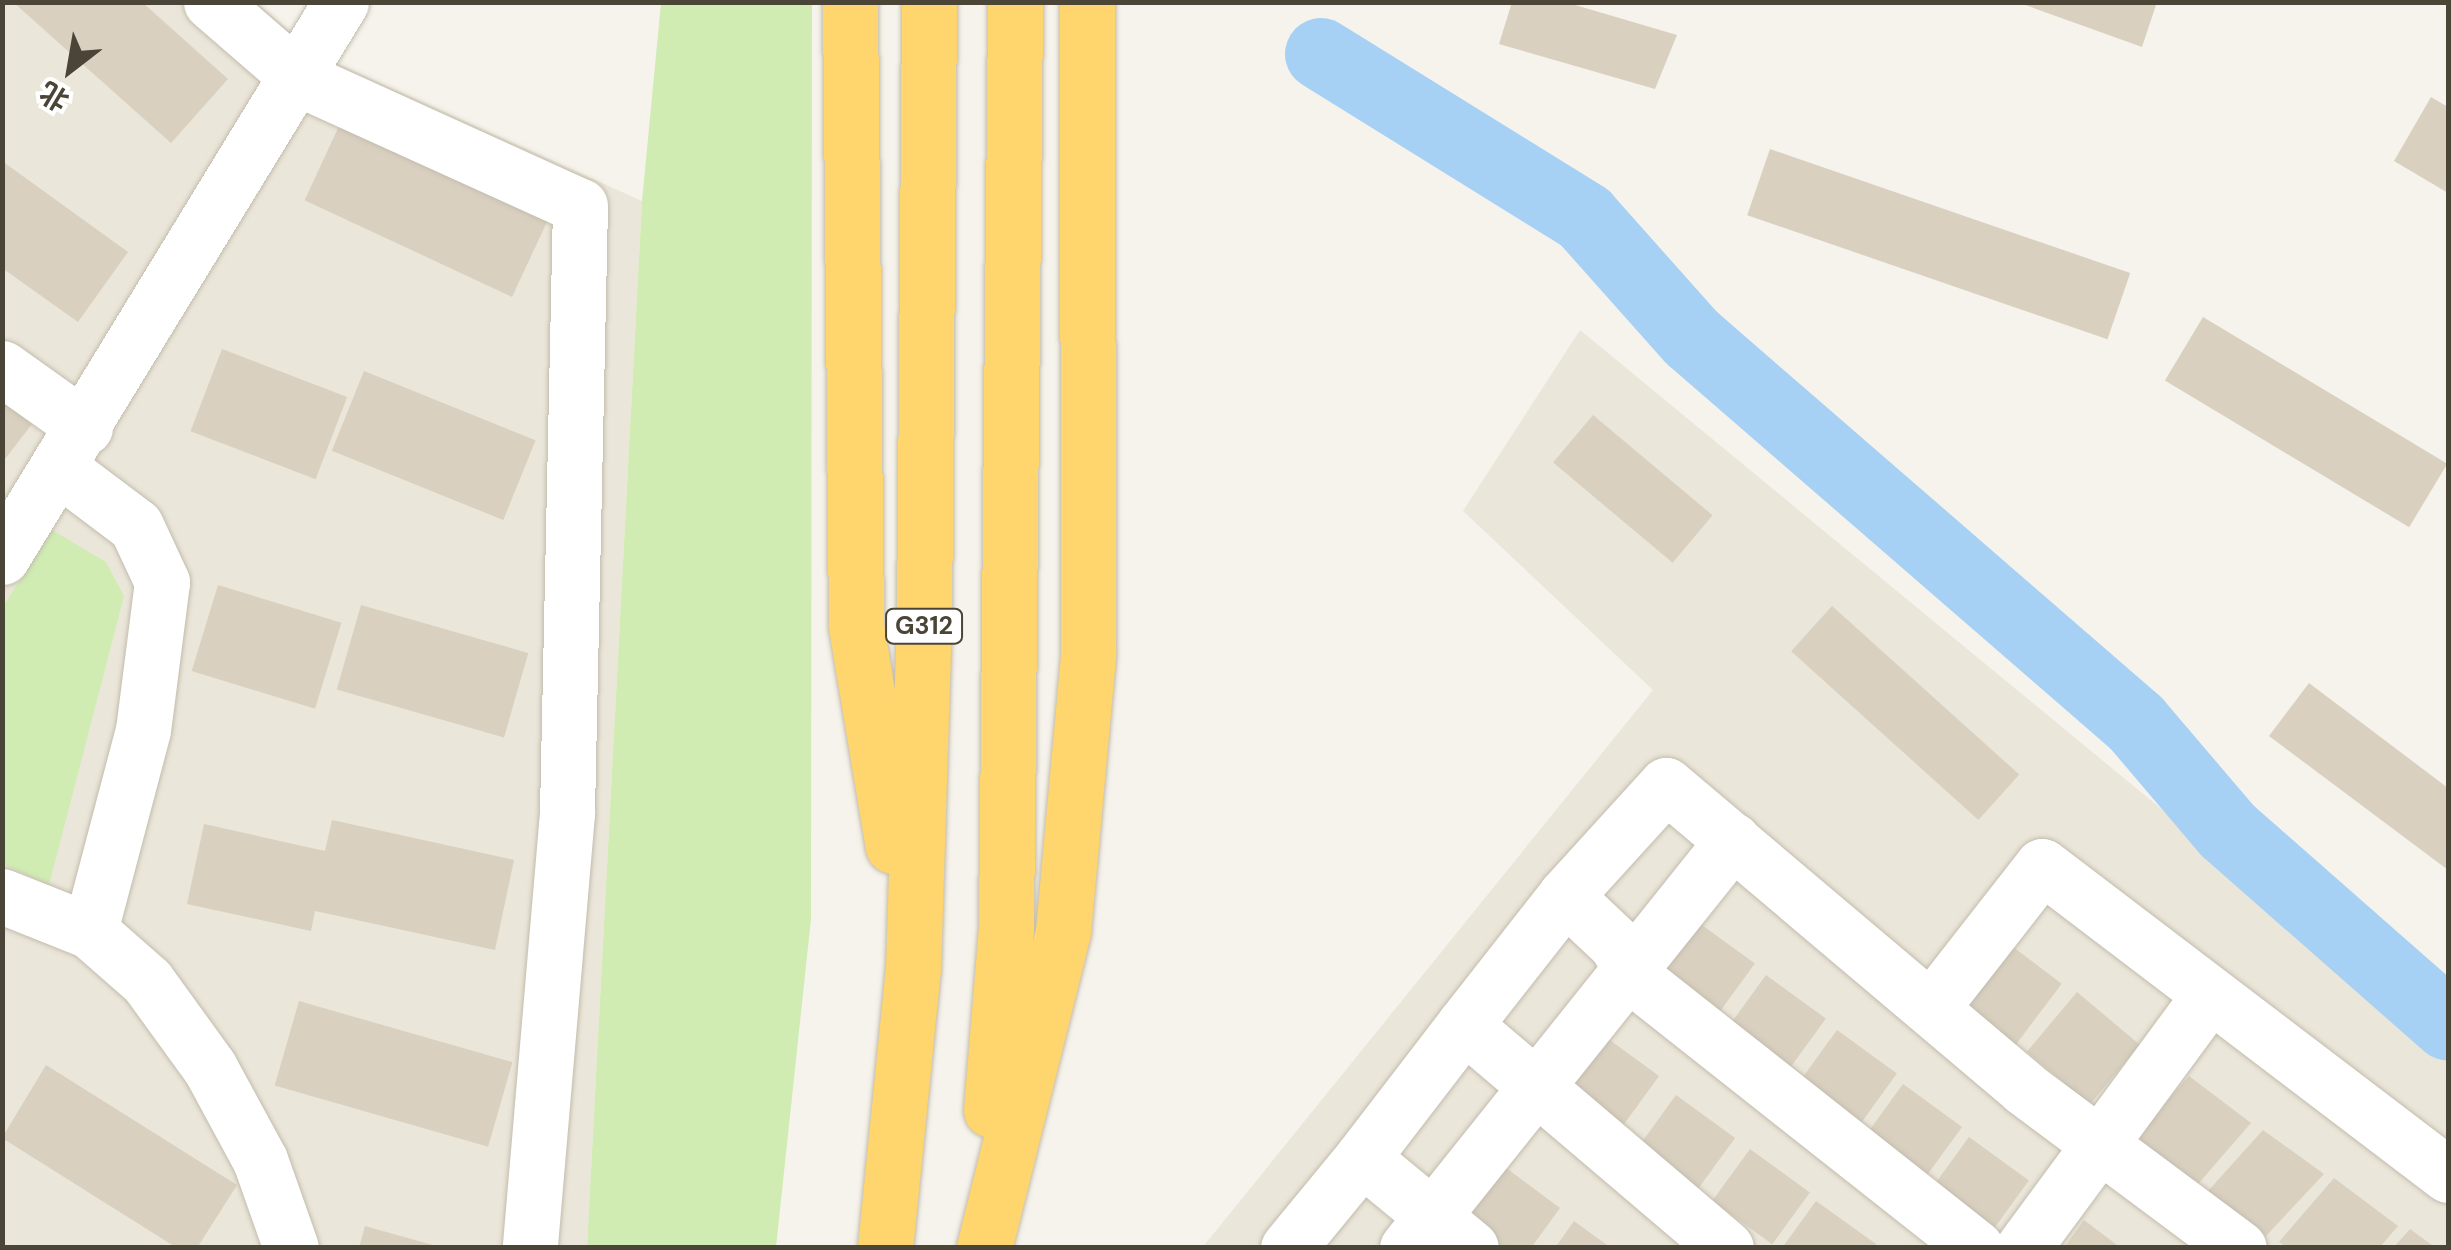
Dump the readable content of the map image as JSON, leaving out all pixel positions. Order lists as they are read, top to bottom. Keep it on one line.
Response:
{"streets":{"highway":["G312"]},"north":"bottom left"}
